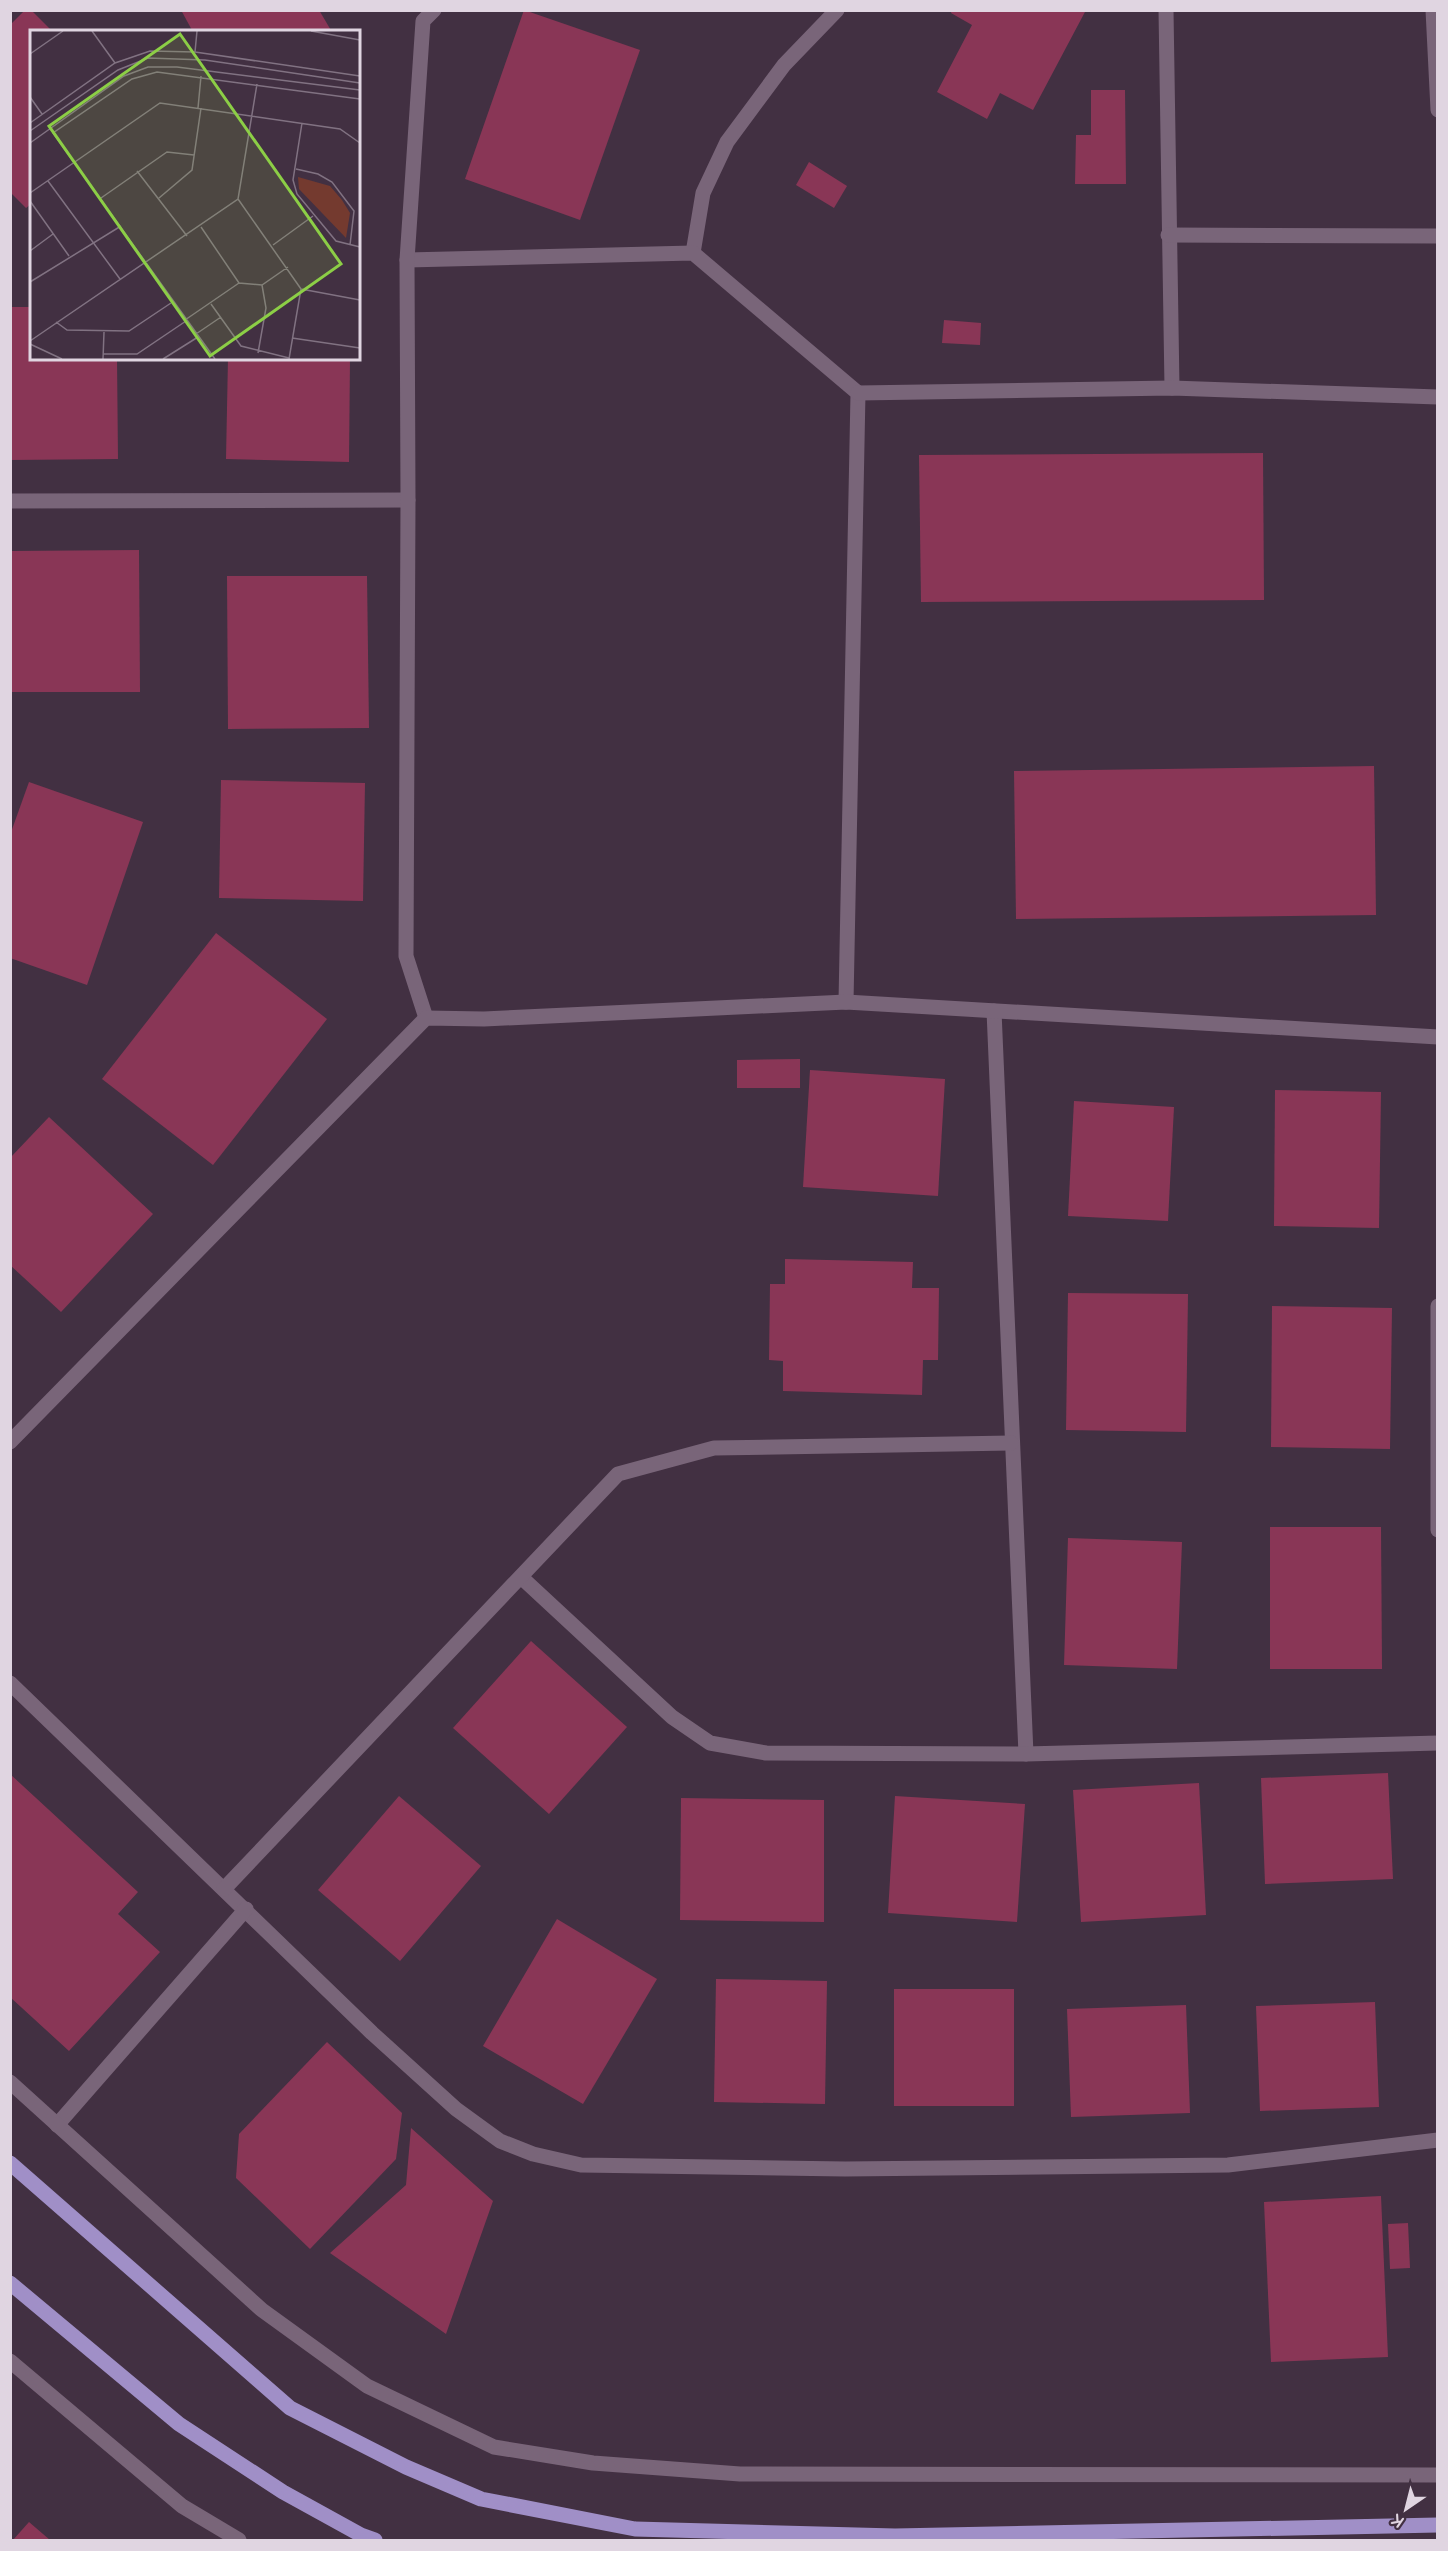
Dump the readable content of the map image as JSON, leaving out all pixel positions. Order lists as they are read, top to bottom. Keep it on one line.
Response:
{"north":"bottom left"}
